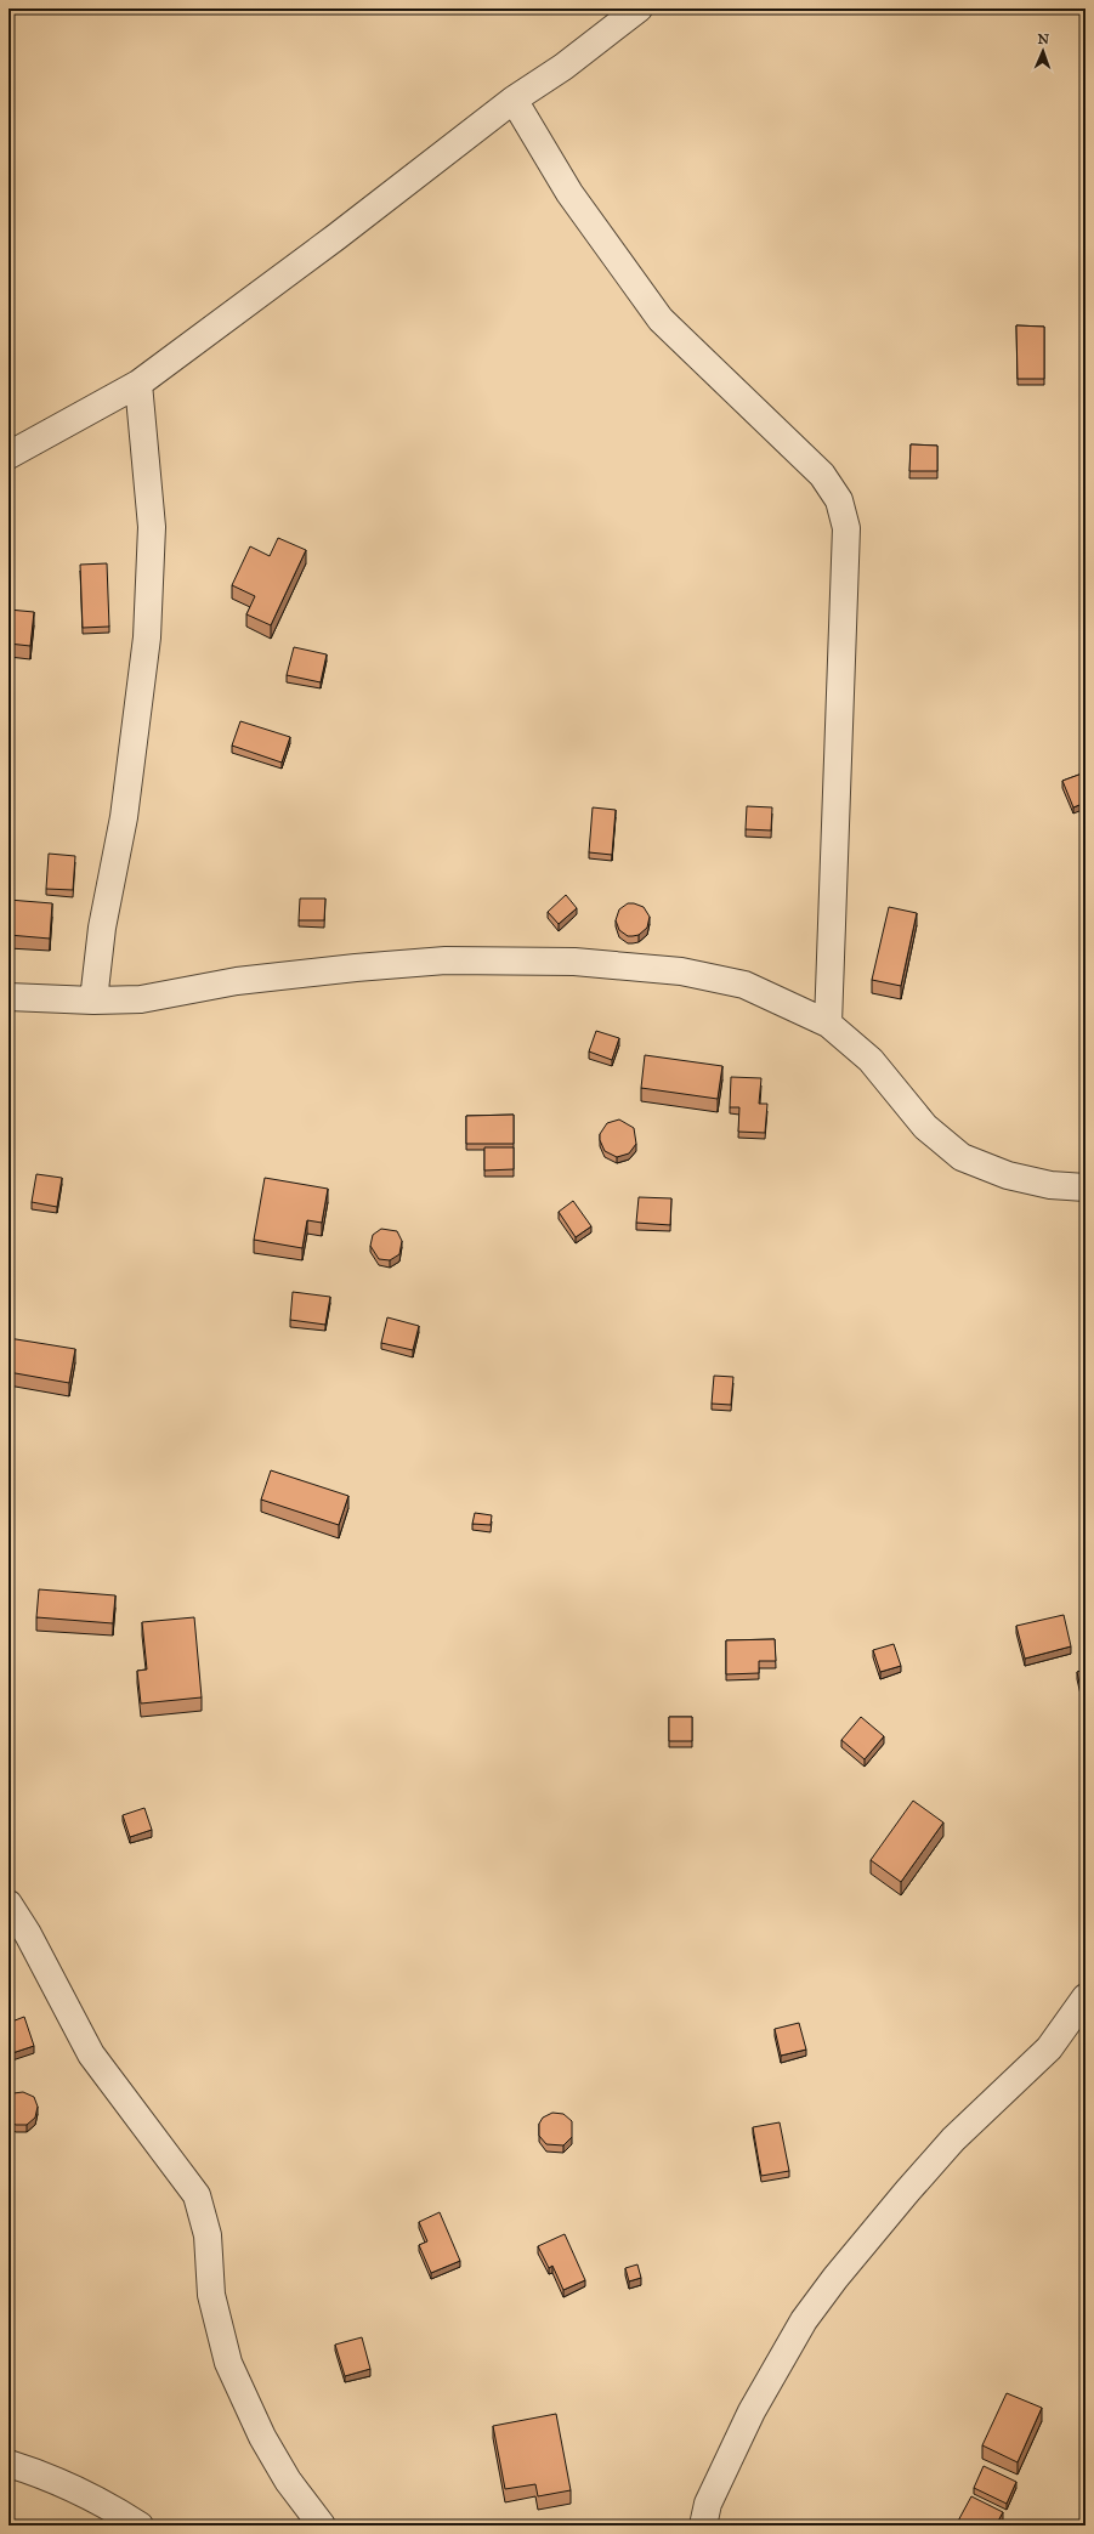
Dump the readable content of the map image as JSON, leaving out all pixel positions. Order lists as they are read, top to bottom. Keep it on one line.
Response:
{"north":"top"}
